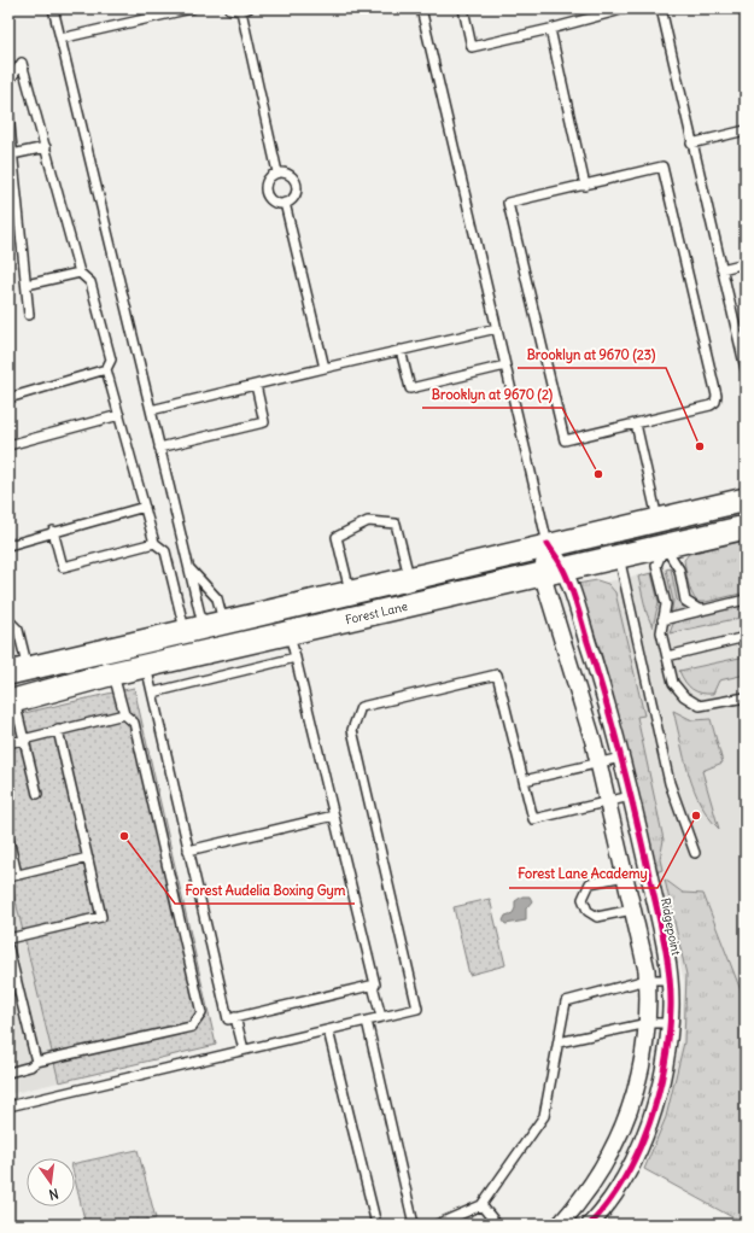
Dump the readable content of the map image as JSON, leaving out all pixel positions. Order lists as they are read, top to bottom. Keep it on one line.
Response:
{"streets":{"main road":["Forest Lane"],"street":["Ridgepoint"]},"crossings":[["Forest Lane","Ridgepoint"]],"places":["Brooklyn at 9670 (23)","Brooklyn at 9670 (2)","Forest Lane Academy","Forest Audelia Boxing Gym"],"north":"bottom"}
